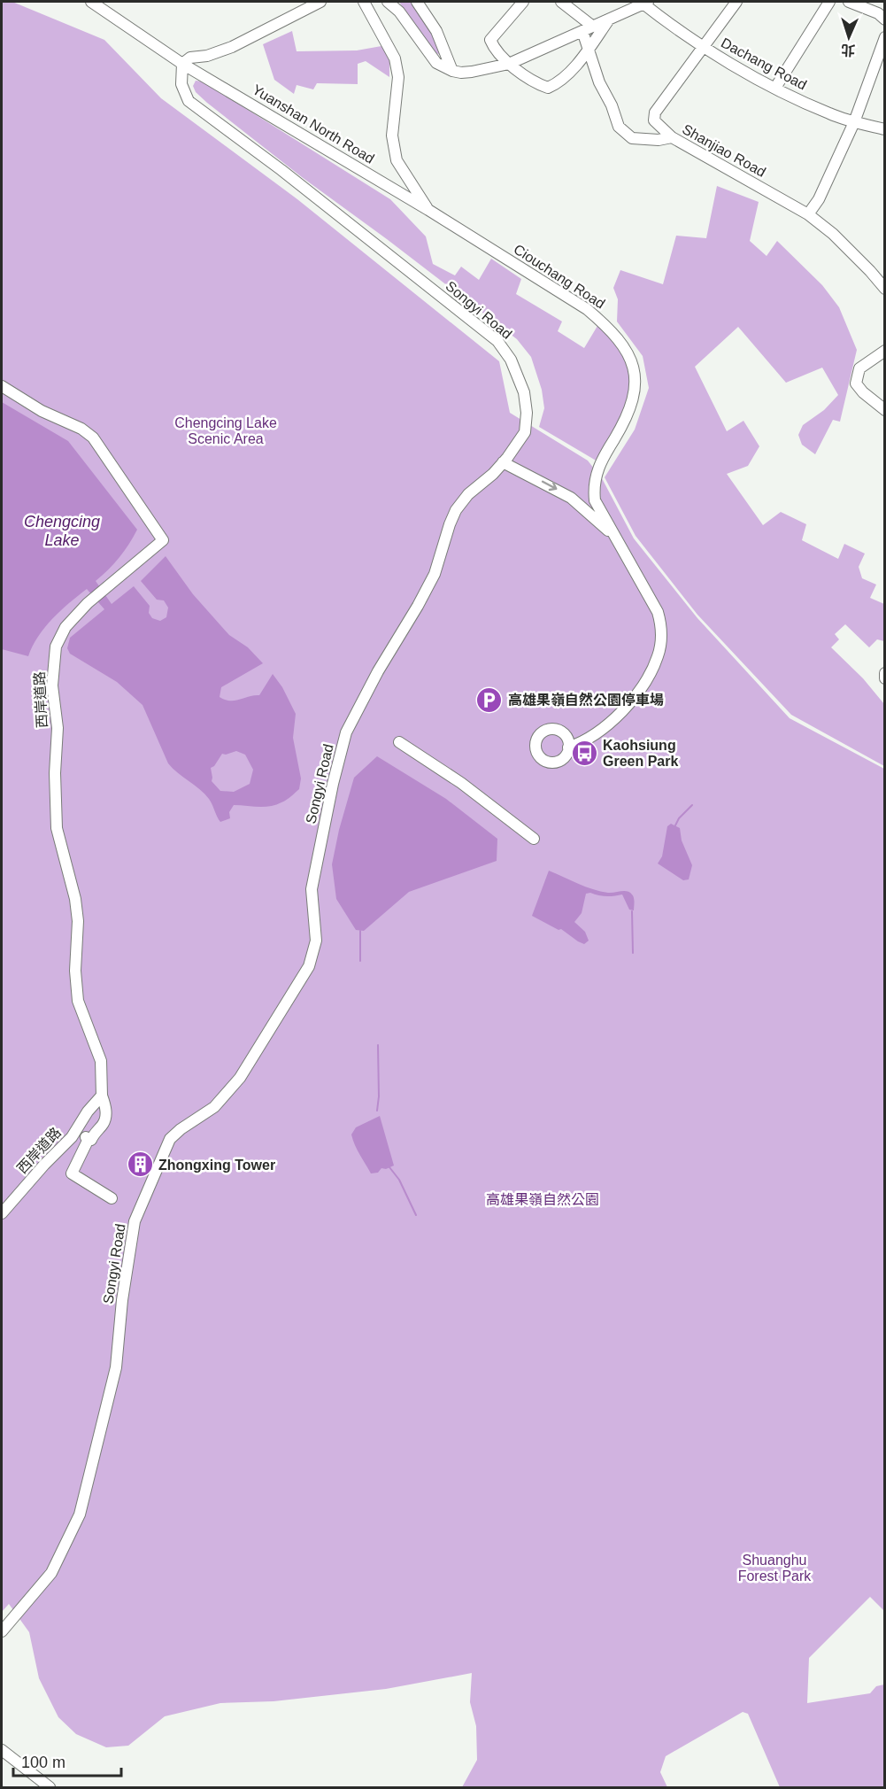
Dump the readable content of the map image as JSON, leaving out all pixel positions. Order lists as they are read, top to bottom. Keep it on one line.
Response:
{"streets":{"street":["Dachang Road","Yuanshan North Road","Shanjiao Road","Ciouchang Road","Songyi Road","西岸道路"]},"crossings":[["Yuanshan North Road","Ciouchang Road"],["Yuanshan North Road","Songyi Road"]],"water":["Chengcing Lake"],"parks":["Chengcing Lake Scenic Area","高雄果嶺自然公園","Shuanghu Forest Park"],"places":{"parking":["高雄果嶺自然公園停車場"],"bus stop":["Kaohsiung Green Park"],"building":["Zhongxing Tower"]},"scale_bar":"100 m","north":"bottom"}
